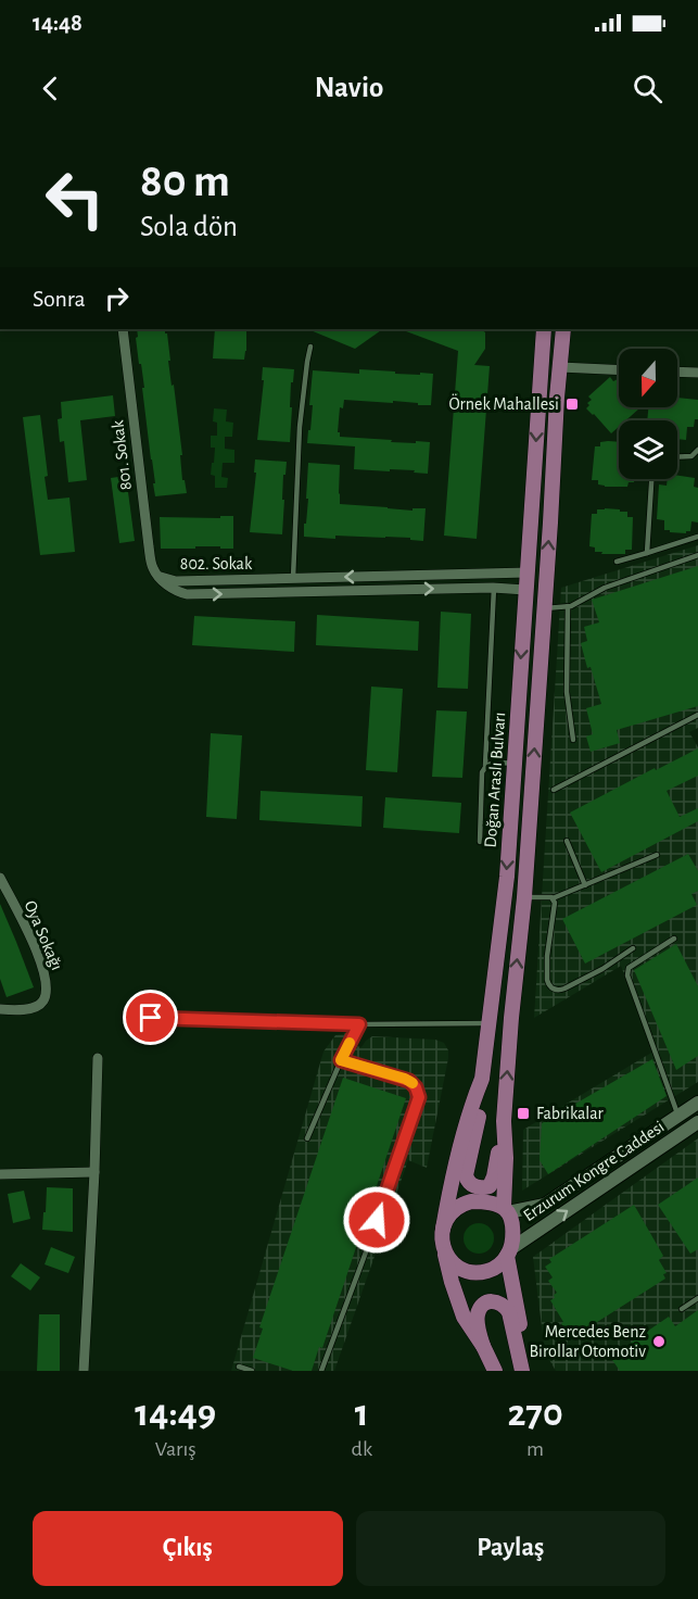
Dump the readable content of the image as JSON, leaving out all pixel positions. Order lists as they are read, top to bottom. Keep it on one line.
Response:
{"streets":{"main road":["Doğan Araslı Bulvarı","Erzurum Kongre Caddesi"],"street":["801. Sokak","802. Sokak","Oya Sokağı"]},"crossings":[["801. Sokak","802. Sokak"],["802. Sokak","Doğan Araslı Bulvarı"],["Doğan Araslı Bulvarı","Erzurum Kongre Caddesi"]],"places":{"transit":["Örnek Mahallesi","Fabrikalar"],"other":["Mercedes Benz Birollar Otomotiv"]},"north":"bottom","page":{"status":"14:48","header":"Navio","turn":["80 m","Sola dön"],"then":"Sonra","eta":["14:49","Varış","1","dk","270","m"],"buttons":["Çıkış","Paylaş"]}}
